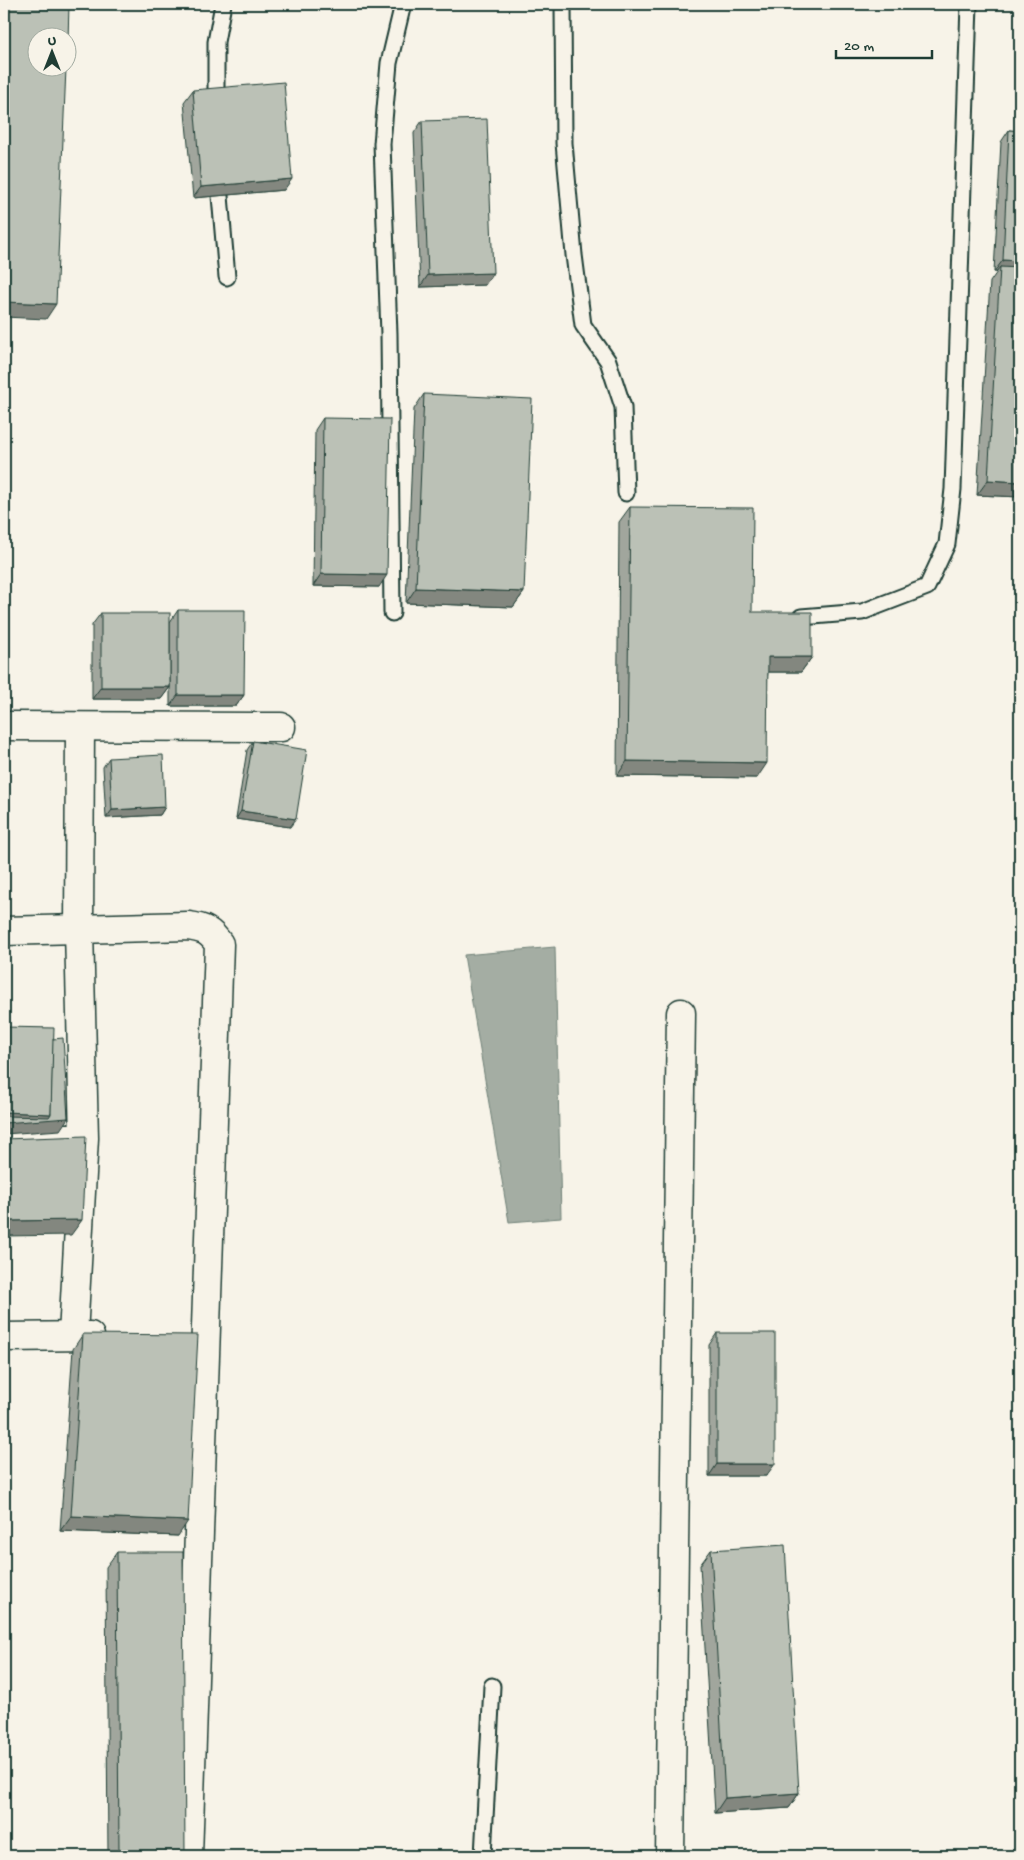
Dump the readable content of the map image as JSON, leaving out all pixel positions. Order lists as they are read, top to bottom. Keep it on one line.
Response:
{"scale_bar":"20 m","north":"top"}
